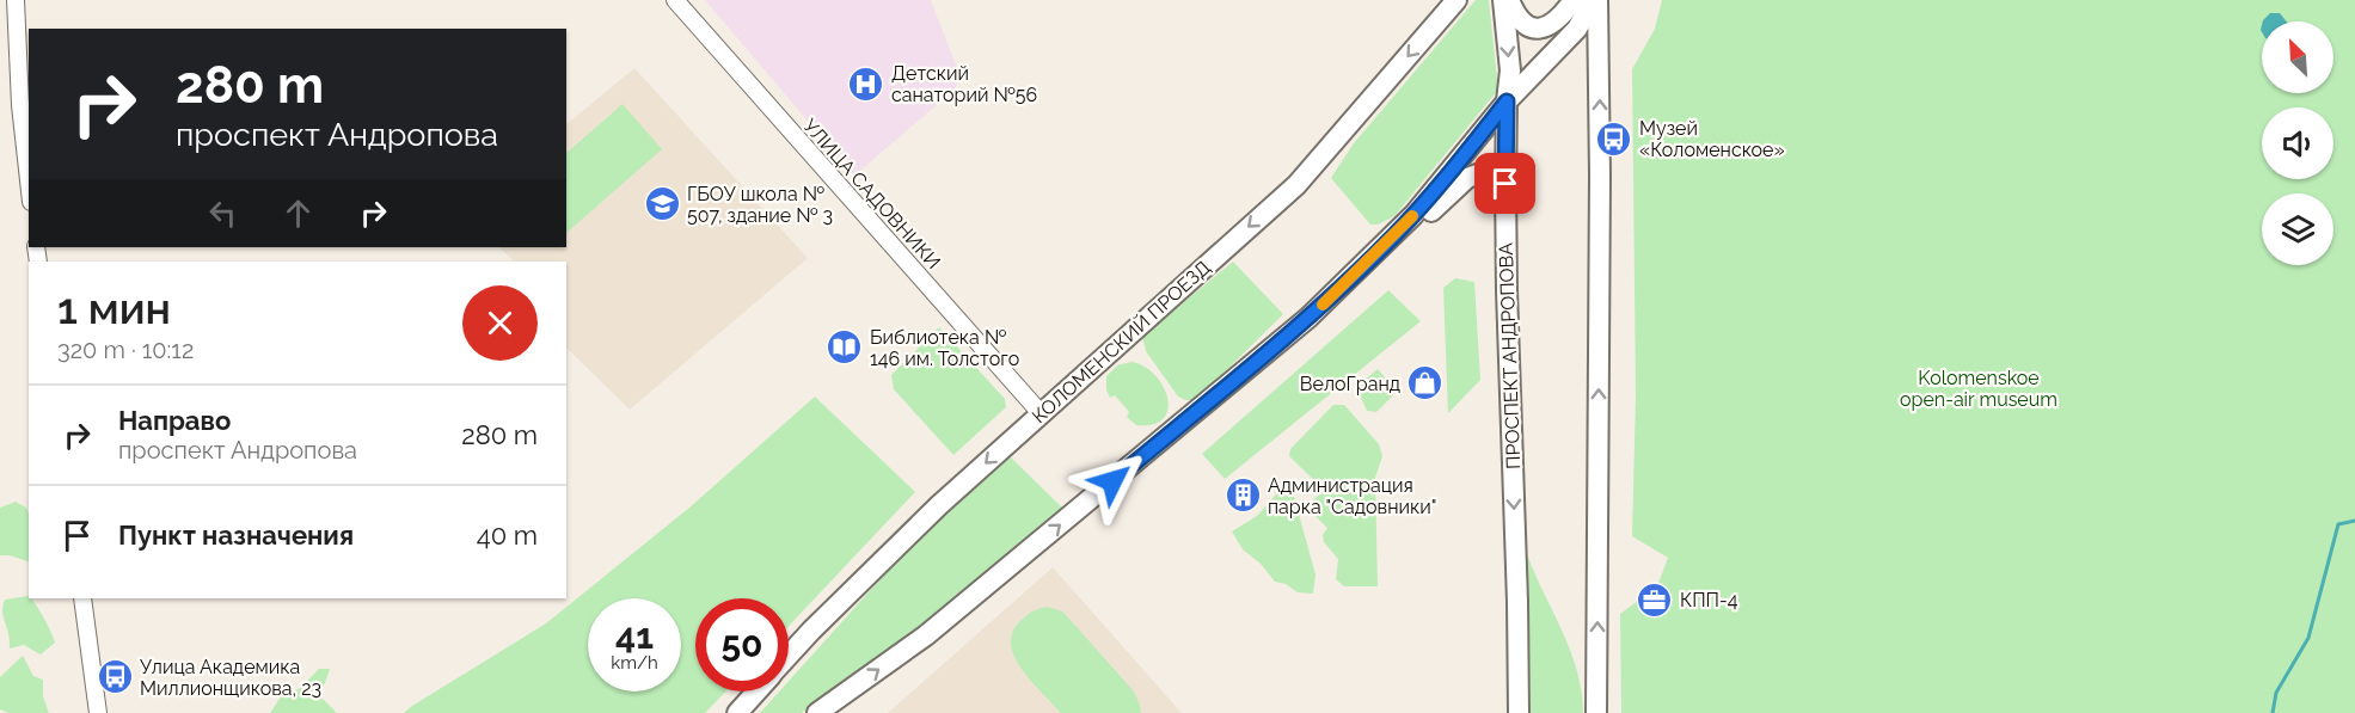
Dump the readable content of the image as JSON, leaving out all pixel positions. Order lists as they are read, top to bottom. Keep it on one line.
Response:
{"streets":{"main road":["КОЛОМЕНСКИЙ ПРОЕЗД","ПРОСПЕКТ АНДРОПОВА"],"street":["УЛИЦА САДОВНИКИ"]},"crossings":[["УЛИЦА САДОВНИКИ","КОЛОМЕНСКИЙ ПРОЕЗД"]],"parks":["Kolomenskoe open-air museum"],"places":{"hospital":["Детский санаторий №56"],"bus stop":["Музей «Коломенское»","Улица Академика Миллионщикова, 23"],"school or university":["ГБОУ школа № 507, здание № 3"],"library":["Библиотека № 146 им. Толстого"],"shop":["ВелоГранд"],"building":["Администрация парка \"Садовники\""],"office":["КПП-4"]},"north":"top left","page":{"turn":["280 m","проспект Андропова"],"heading":["1 мин","320 m · 10:12"],"list":[{"name":"Направо","note":"проспект Андропова","value":"280 m"},{"name":"Пункт назначения","value":"40 m"}],"speed":"41 km/h","limit":"50"}}
